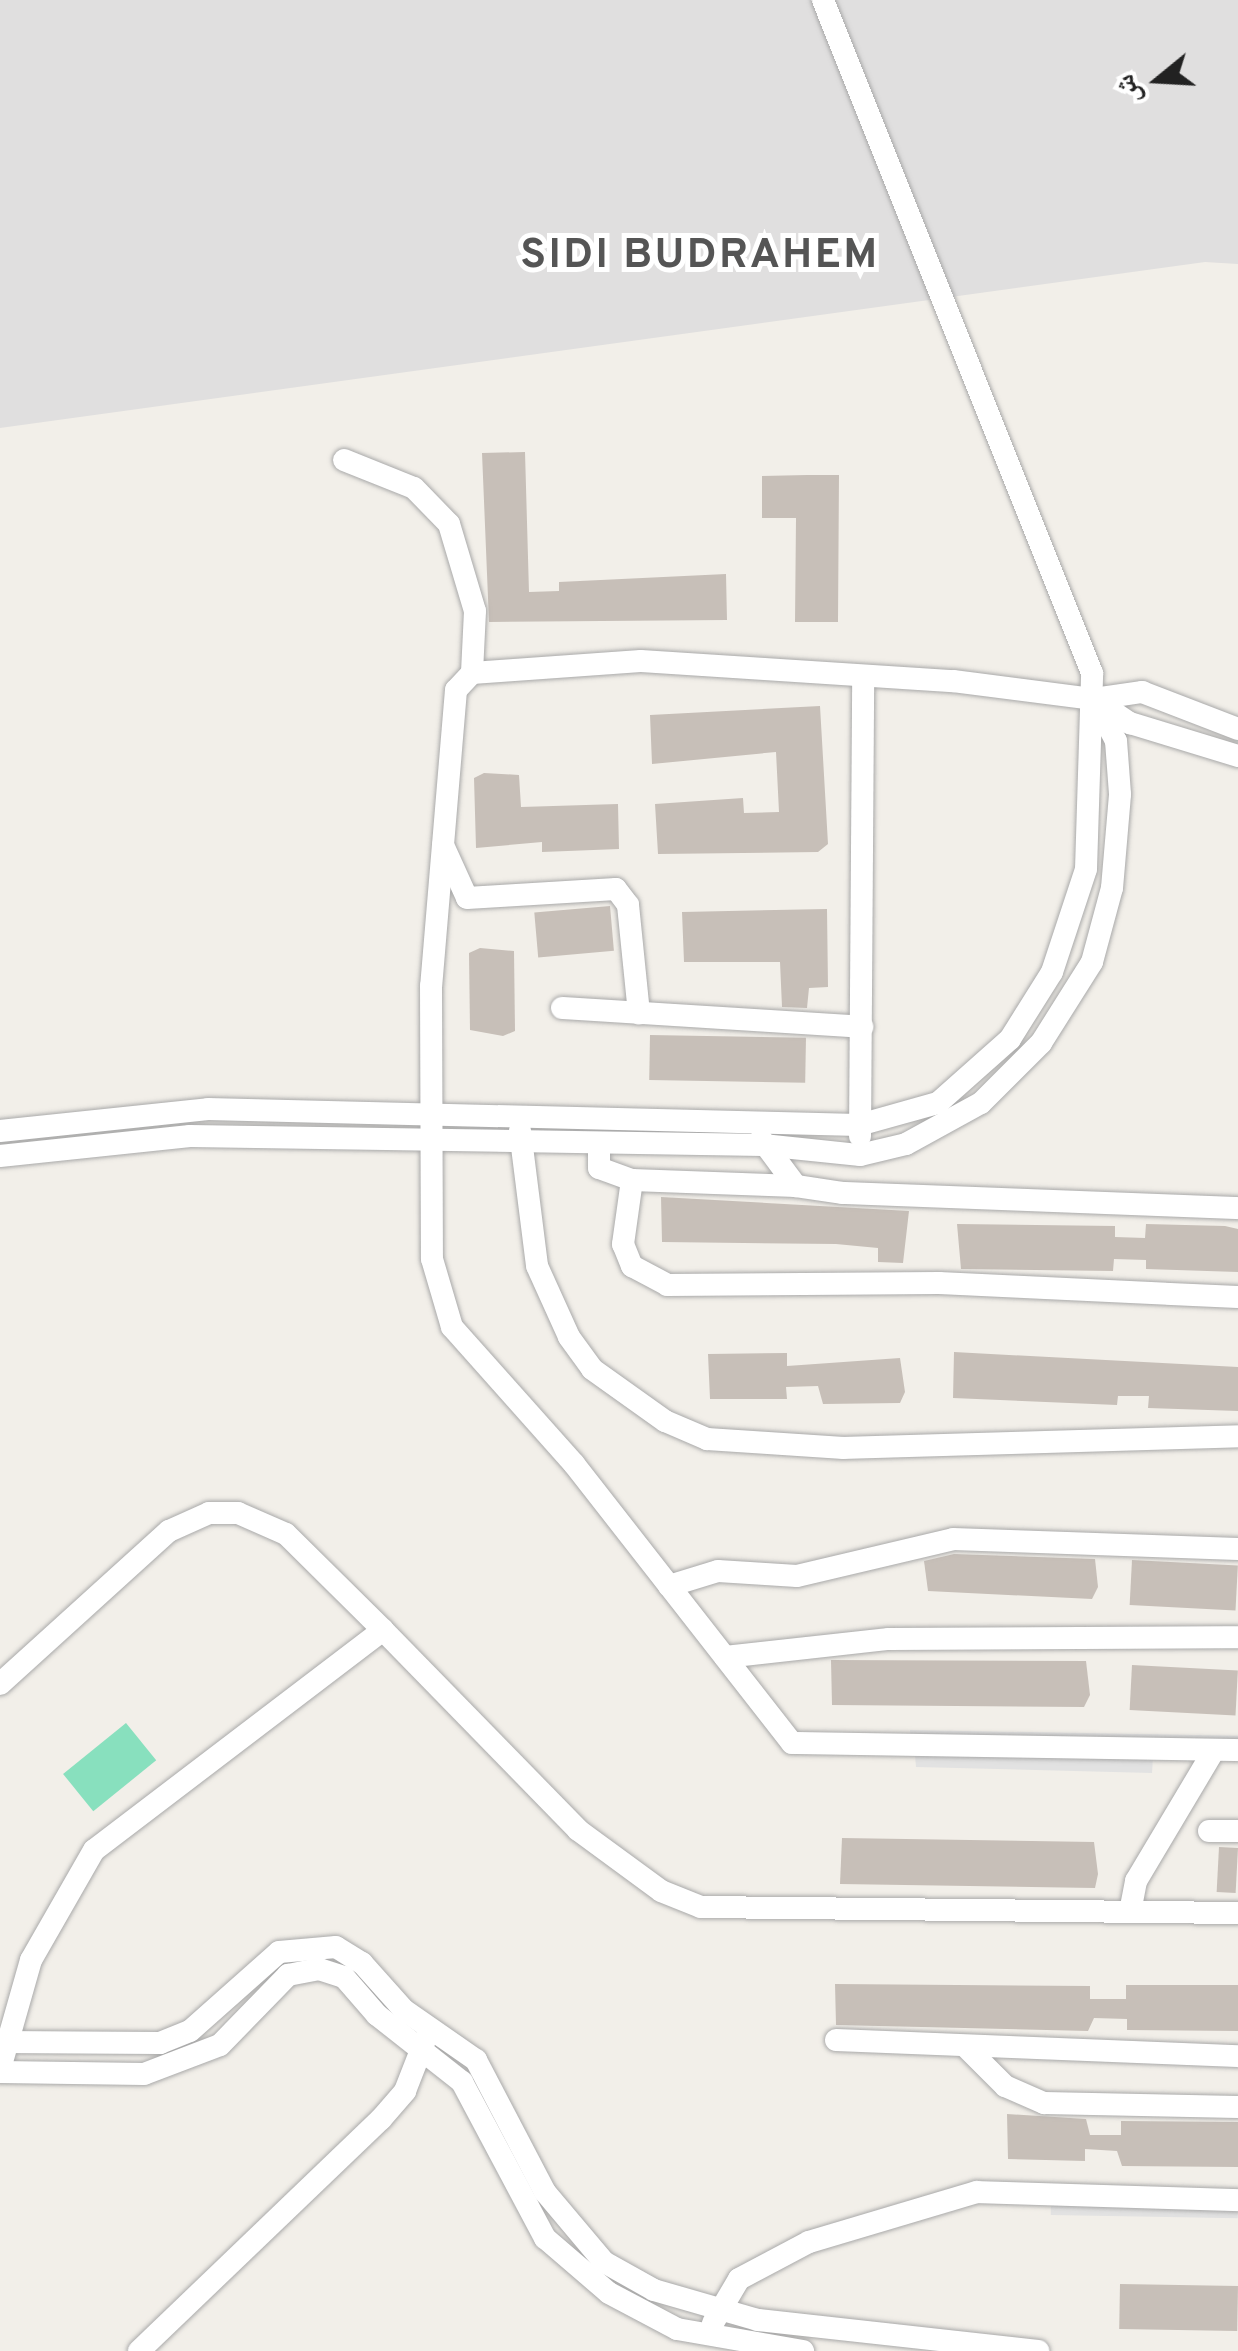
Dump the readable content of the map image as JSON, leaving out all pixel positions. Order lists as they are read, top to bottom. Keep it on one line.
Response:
{"districts":["SIDI BUDRAHEM"],"north":"left"}
